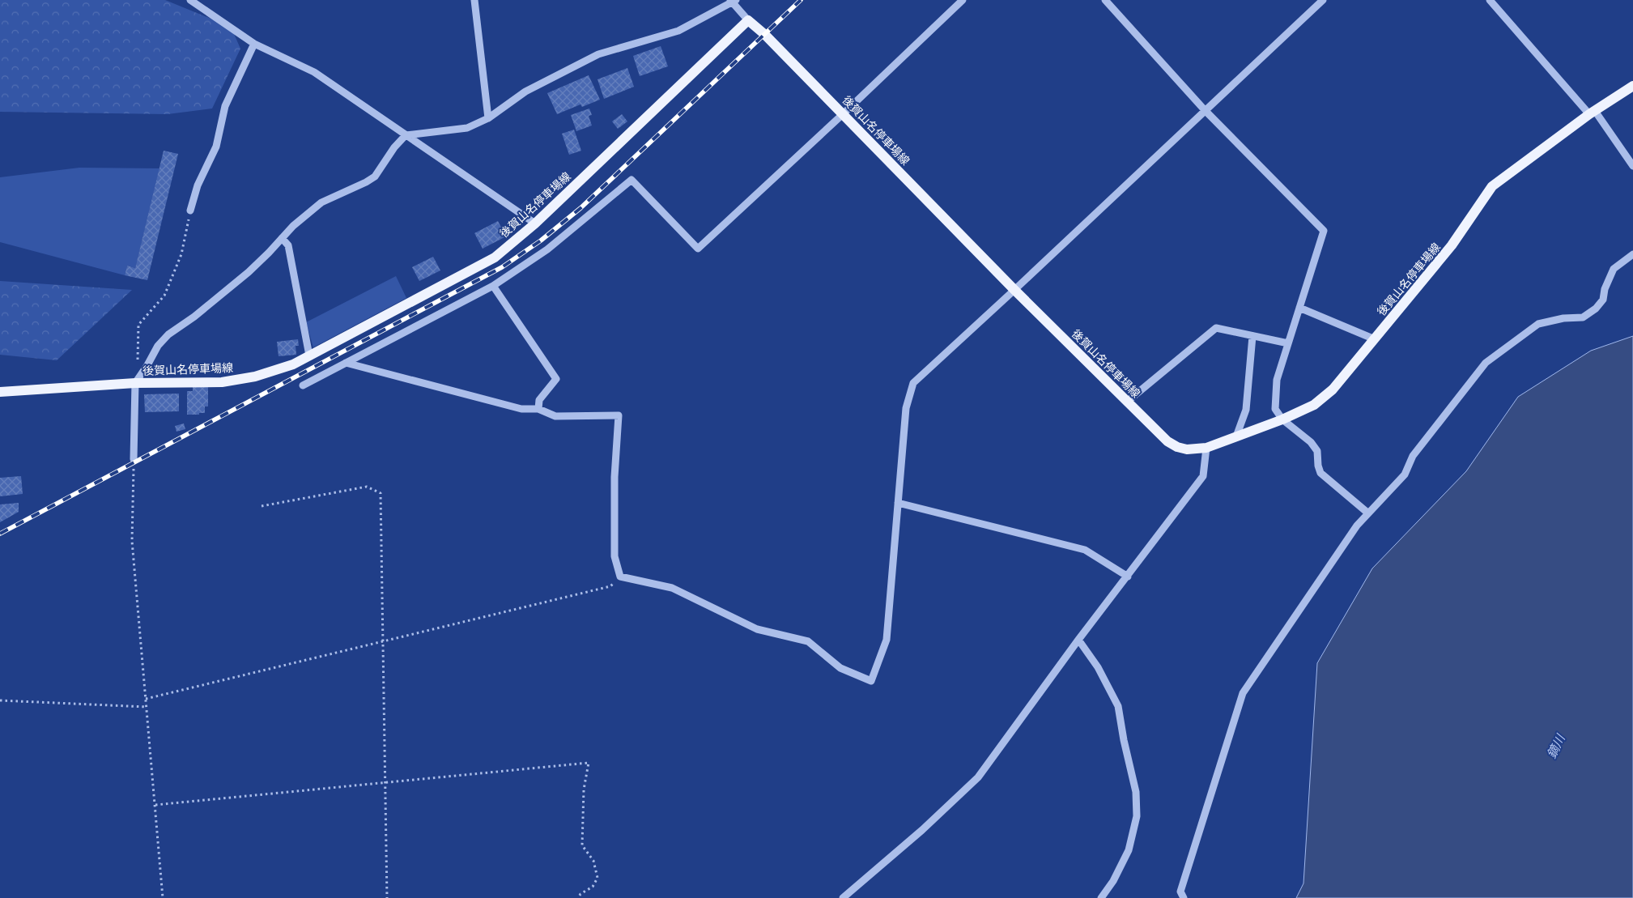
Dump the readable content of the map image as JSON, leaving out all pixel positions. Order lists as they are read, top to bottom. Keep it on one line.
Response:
{"streets":{"main road":["後賀山名停車場線"]},"water":["鏑川"]}
